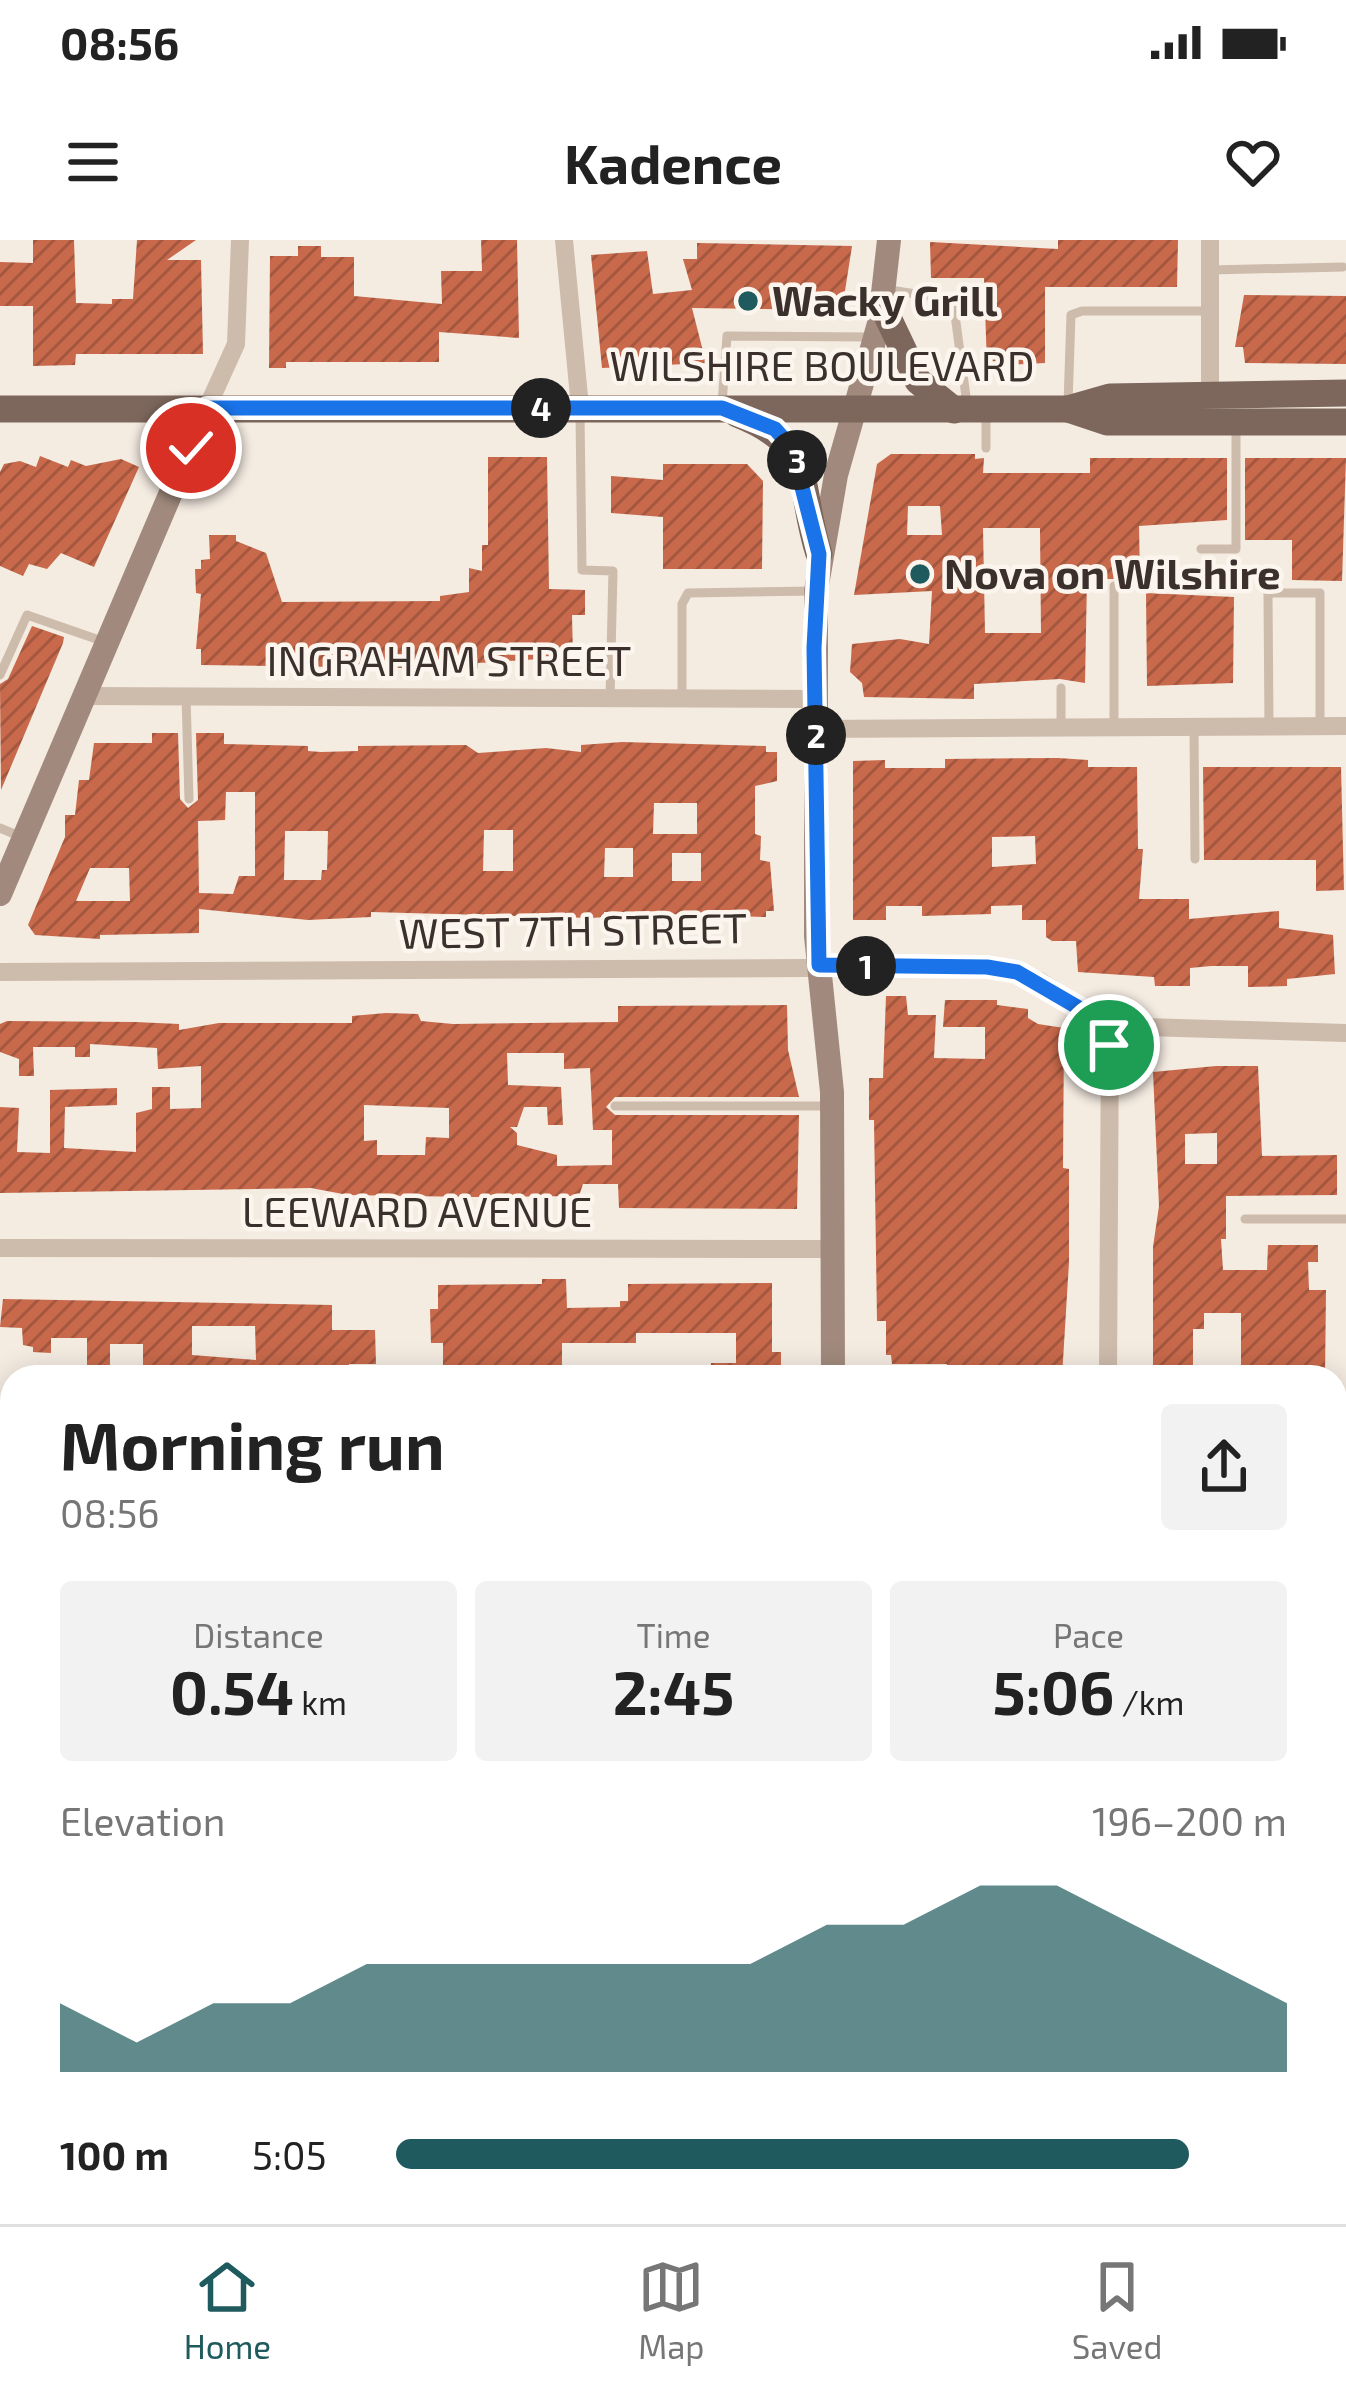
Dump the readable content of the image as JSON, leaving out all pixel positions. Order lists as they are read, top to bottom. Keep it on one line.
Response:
{"streets":{"main road":["WILSHIRE BOULEVARD"],"street":["INGRAHAM STREET","WEST 7TH STREET","LEEWARD AVENUE"]},"places":["Wacky Grill","Nova on Wilshire"],"page":{"status":"08:56","header":"Kadence","pins":["4","3","2","1"],"heading":["Morning run","08:56"],"stats":[["Distance","0.54 km"],["Time","2:45"],["Pace","5:06 /km"]],"chart":["Elevation","196–200 m"],"list":[{"name":"100 m","note":"5:05"}],"tabs":["Home","Map","Saved"]}}
